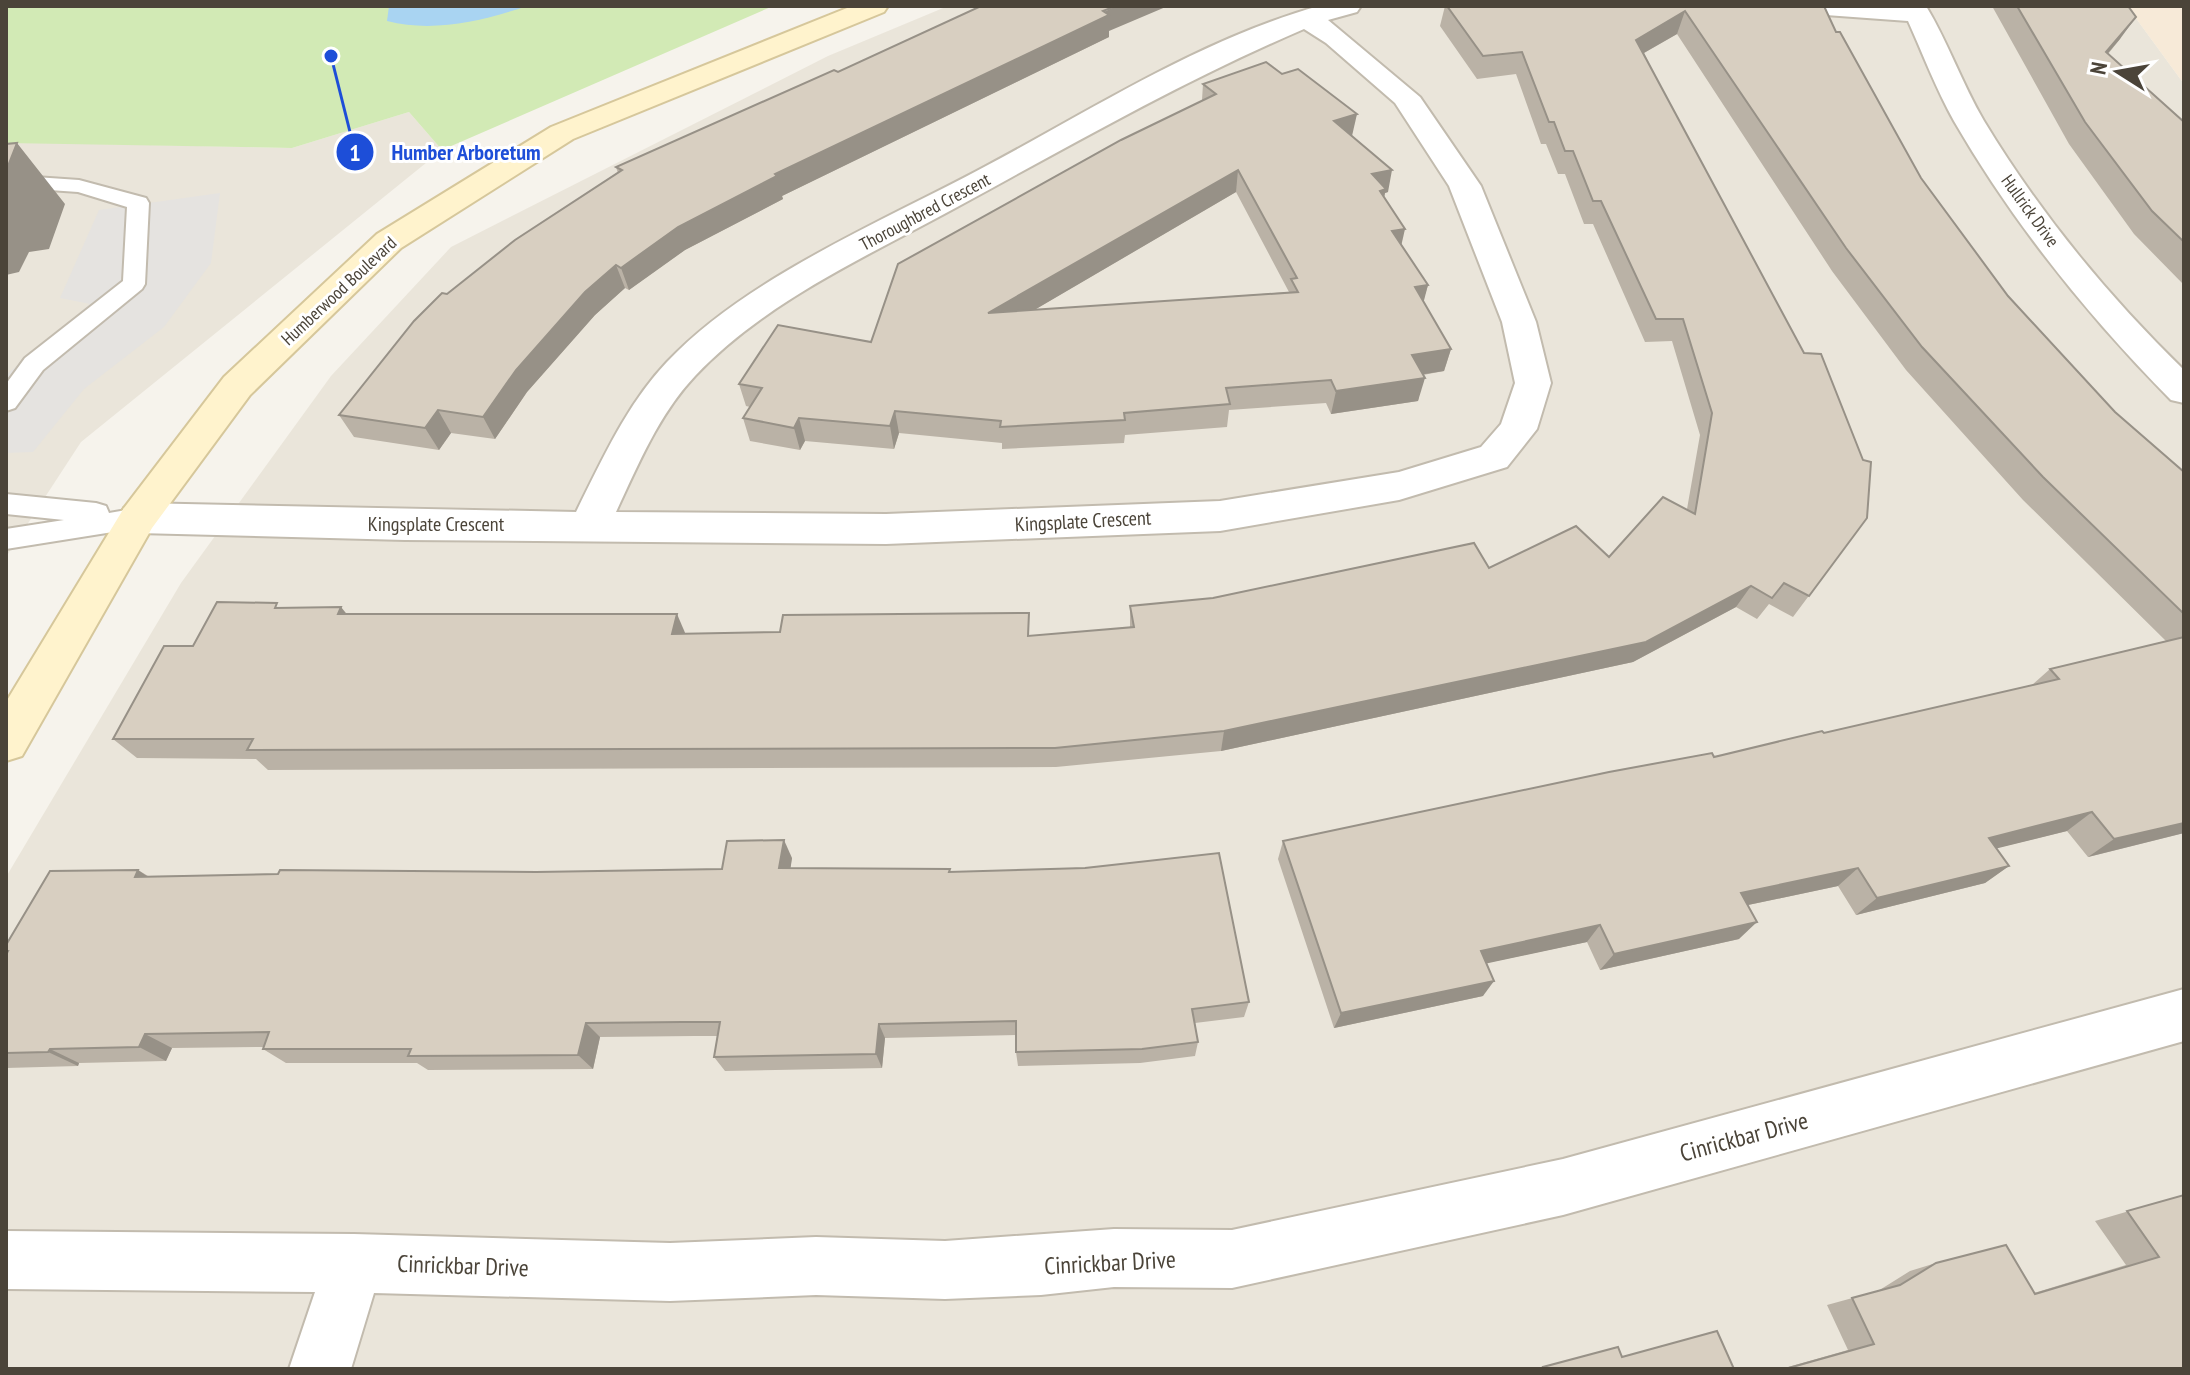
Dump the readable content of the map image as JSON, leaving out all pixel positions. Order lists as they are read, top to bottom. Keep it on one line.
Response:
{"streets":{"street":["Hullrick Drive","Thoroughbred Crescent","Humberwood Boulevard","Kingsplate Crescent","Cinrickbar Drive"]},"crossings":[["Thoroughbred Crescent","Kingsplate Crescent"],["Humberwood Boulevard","Kingsplate Crescent"]],"places":["Humber Arboretum"],"north":"left"}
